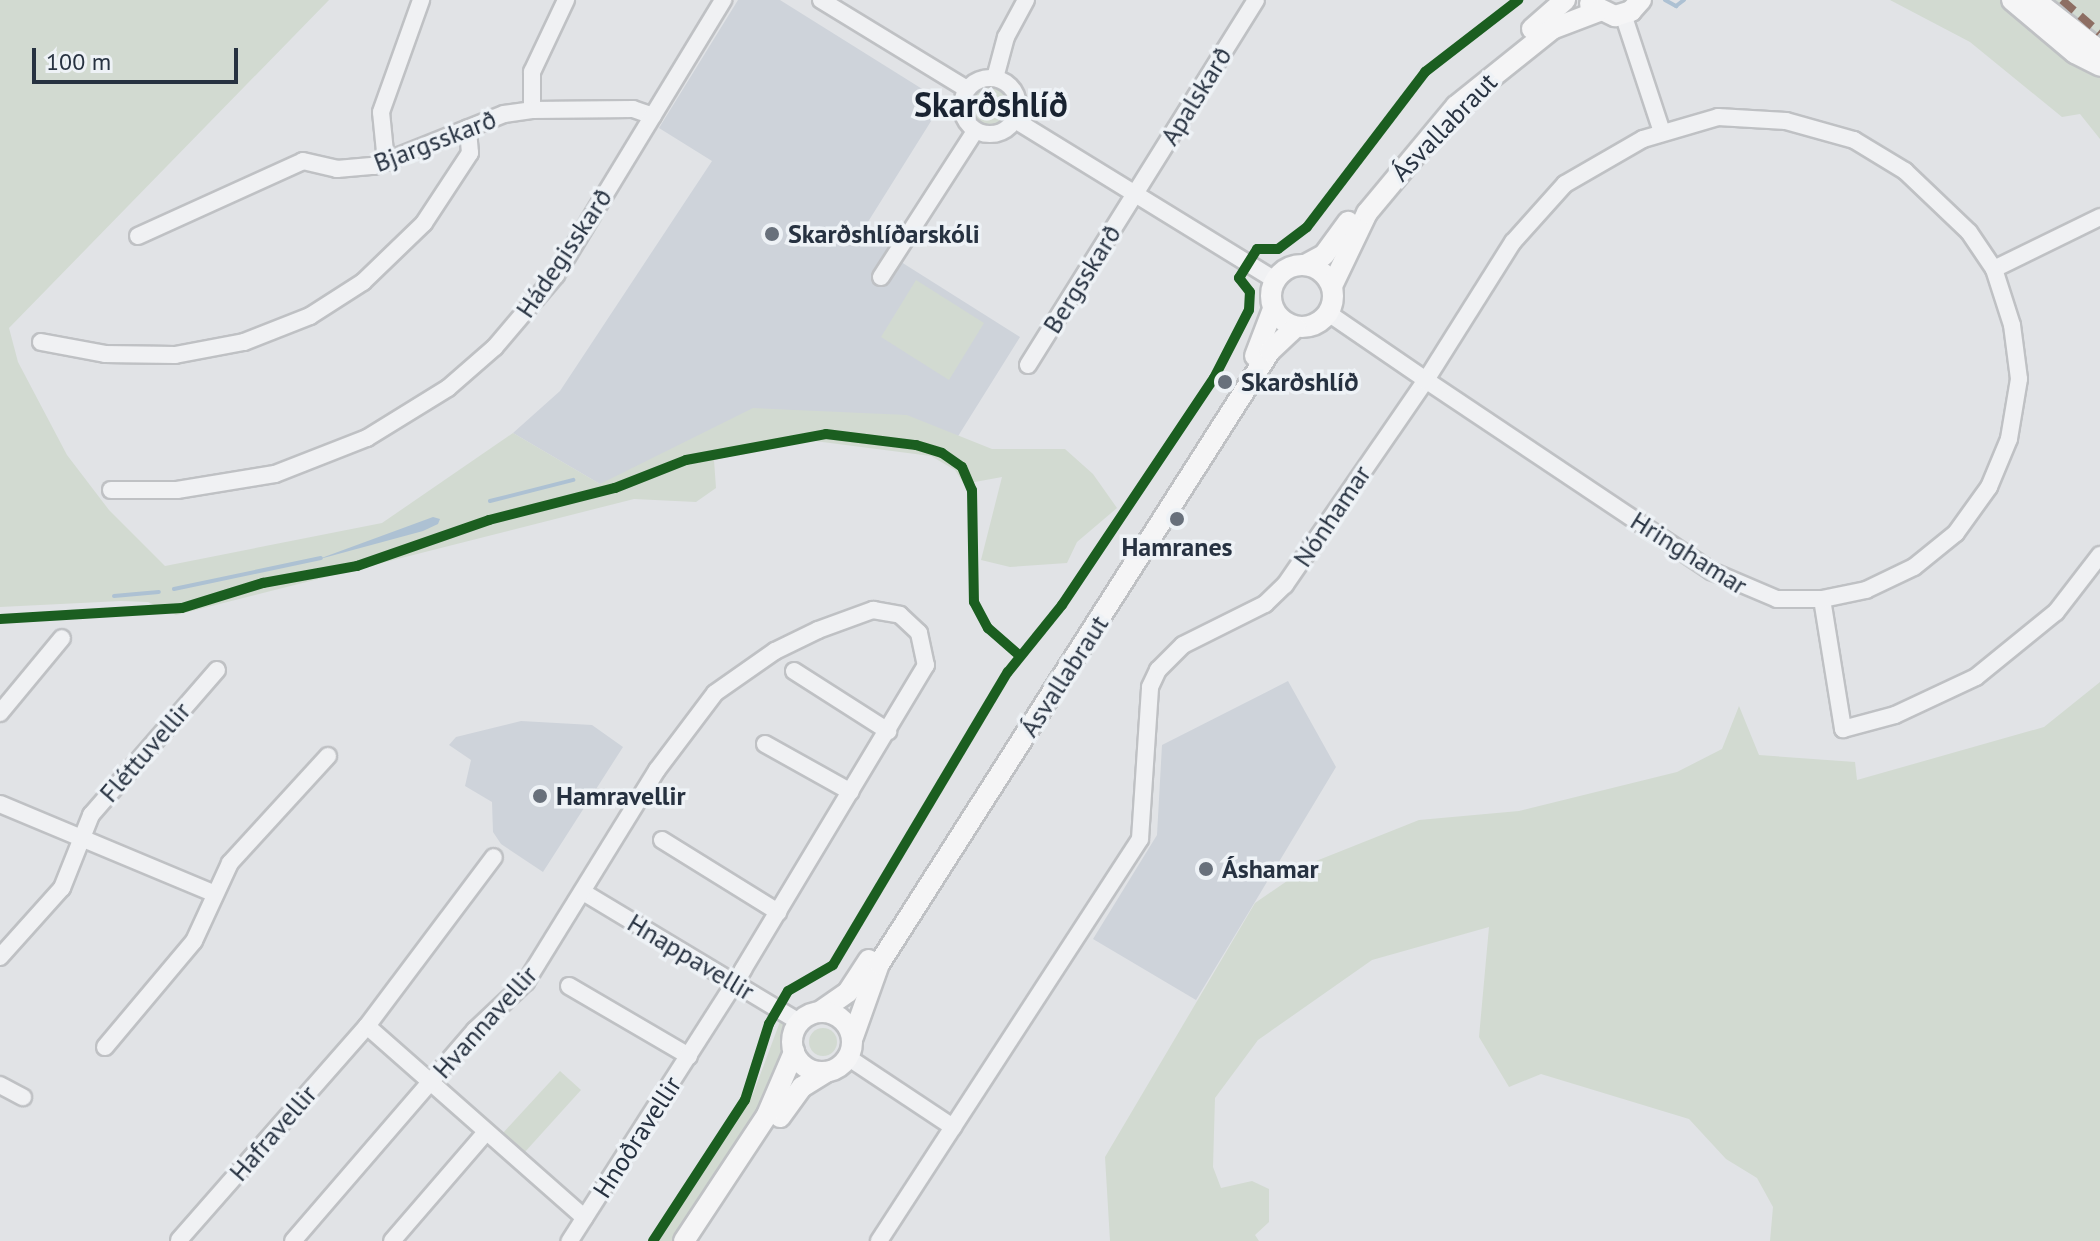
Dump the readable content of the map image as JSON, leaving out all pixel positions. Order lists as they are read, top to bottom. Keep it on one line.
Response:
{"streets":{"main road":["Ásvallabraut"],"street":["Apalskarð","Bjargsskarð","Hádegisskarð","Bergsskarð","Nónhamar","Hringhamar","Fléttuvellir","Hnappavellir","Hvannavellir","Hafravellir","Hnoðravellir"]},"crossings":[["Apalskarð","Bergsskarð"],["Ásvallabraut","Hringhamar"],["Ásvallabraut","Hnappavellir"],["Bjargsskarð","Hádegisskarð"],["Nónhamar","Hringhamar"],["Hnappavellir","Hvannavellir"],["Hnappavellir","Hnoðravellir"],["Hvannavellir","Hnoðravellir"]],"districts":["Skarðshlíð"],"places":["Skarðshlíðarskóli","Skarðshlíð","Hamranes","Hamravellir","Áshamar"],"scale_bar":"100 m"}
